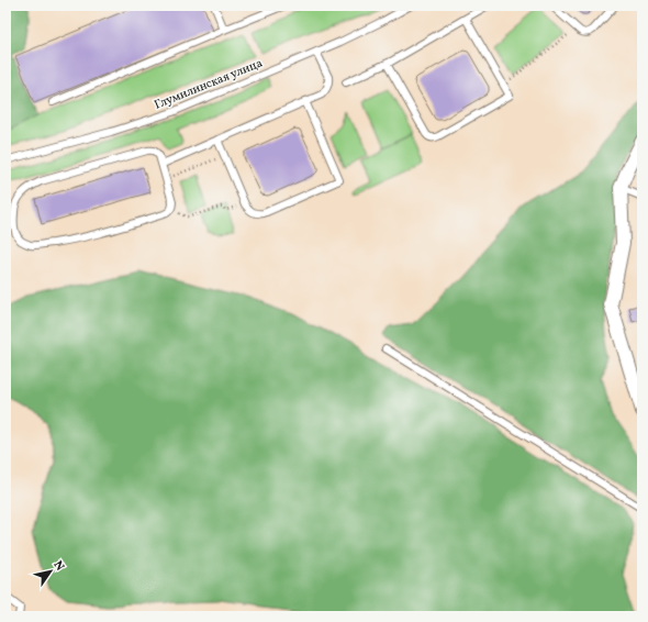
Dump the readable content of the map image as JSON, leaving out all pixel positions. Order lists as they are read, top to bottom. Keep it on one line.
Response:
{"streets":{"lane":["Глумилинская улица"]},"north":"top right"}
